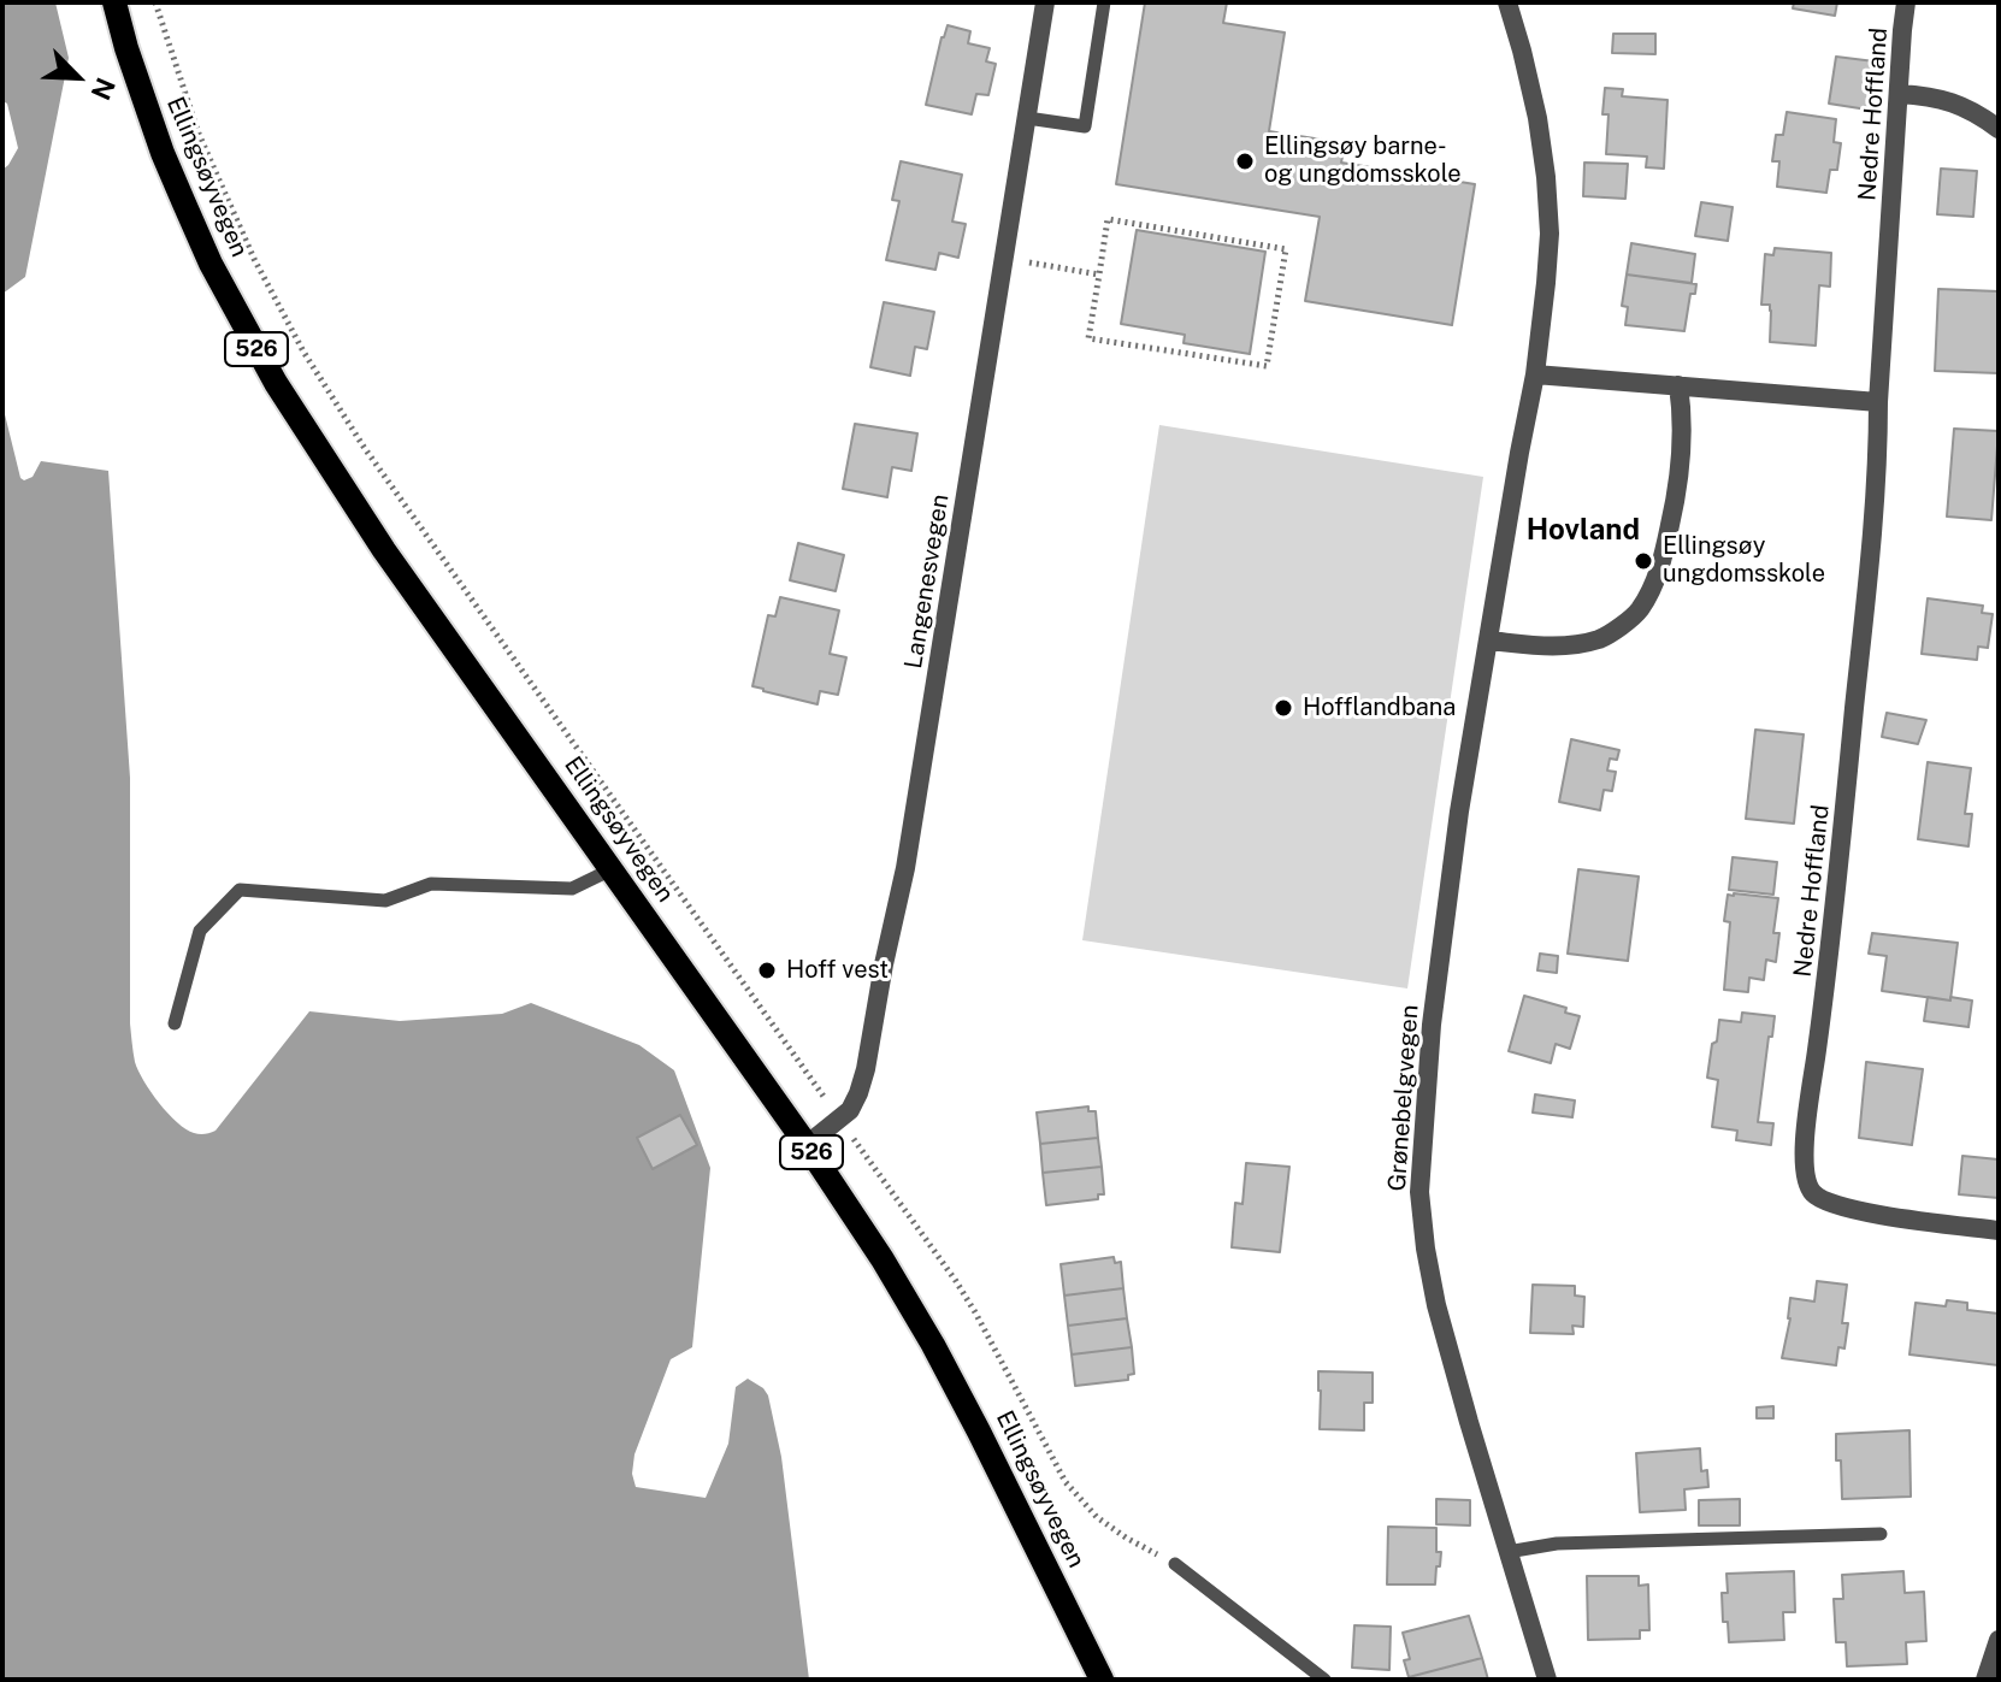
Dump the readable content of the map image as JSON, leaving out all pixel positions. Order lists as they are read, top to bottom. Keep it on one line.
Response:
{"streets":{"main road":["Ellingsøyvegen","526"],"street":["Nedre Hoffland","Langenesvegen","Grønebelgvegen"]},"crossings":[["Ellingsøyvegen","Langenesvegen"]],"districts":["Hovland"],"places":["Ellingsøy barne- og ungdomsskole","Ellingsøy ungdomsskole","Hofflandbana","Hoff vest"],"north":"bottom right"}
